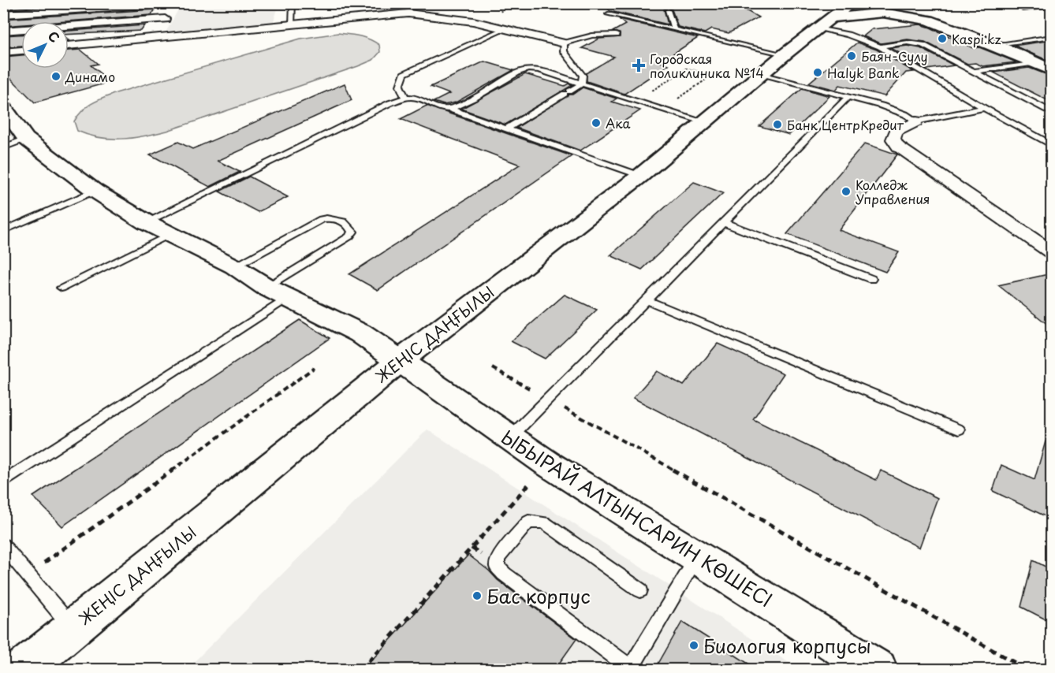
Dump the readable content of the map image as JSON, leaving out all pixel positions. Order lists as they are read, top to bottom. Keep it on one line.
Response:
{"streets":{"main road":["ЖЕҢІС ДАҢҒЫЛЫ","ЫБЫРАЙ АЛТЫНСАРИН КӨШЕСІ"]},"crossings":[["ЖЕҢІС ДАҢҒЫЛЫ","ЫБЫРАЙ АЛТЫНСАРИН КӨШЕСІ"]],"places":{"other":["Kaspi.kz","Баян-Сулу","Halyk Bank","Динамо","Ака","Банк ЦентрКредит","Колледж Управления","Бас корпус","Биология корпусы"],"health":["Городская поликлиника №14"]},"north":"top right"}
